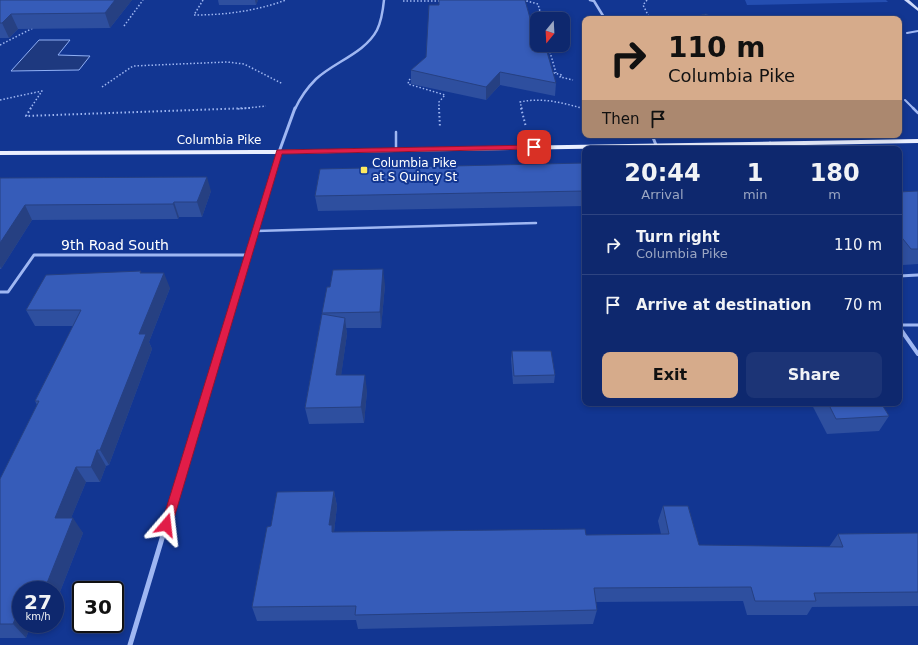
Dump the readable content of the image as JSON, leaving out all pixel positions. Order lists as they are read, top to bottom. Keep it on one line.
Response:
{"streets":{"main road":["Columbia Pike"],"lane":["9th Road South"]},"places":{"transit":["Columbia Pike at S Quincy St"]},"north":"bottom","page":{"turn":["110 m","Columbia Pike"],"then":"Then","eta":["20:44","Arrival","1","min","180","m"],"list":[{"name":"Turn right","note":"Columbia Pike","value":"110 m"},{"name":"Arrive at destination","value":"70 m"}],"buttons":["Exit","Share"],"speed":"27 km/h","limit":"30"}}
